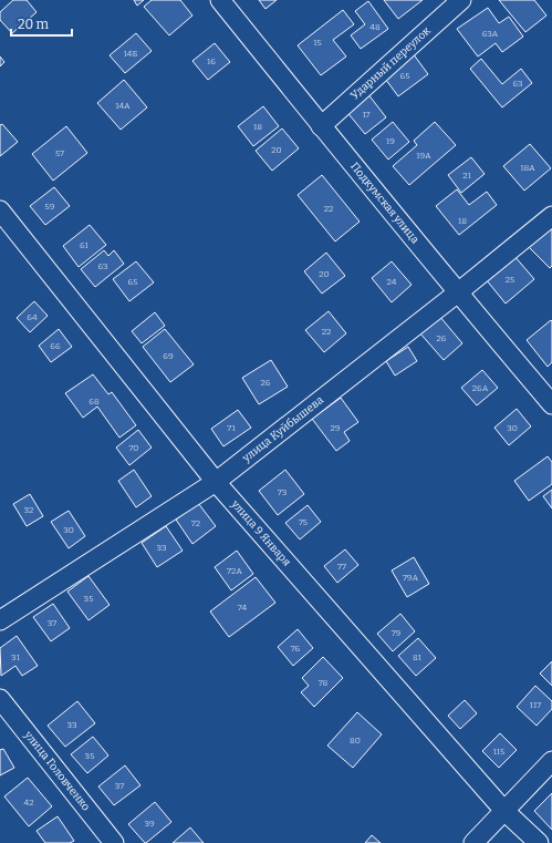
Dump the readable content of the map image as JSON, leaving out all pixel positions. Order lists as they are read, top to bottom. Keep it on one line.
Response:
{"streets":{"street":["Ударный переулок","Подкумская улица","улица Куйбышева","улица 9 Января","улица Головченко"]},"crossings":[["Ударный переулок","Подкумская улица"],["Подкумская улица","улица Куйбышева"],["улица Куйбышева","улица 9 Января"]],"house_numbers":["48","63А","15","14Б","16","65","63","14А","17","18","19","20","57","19А","18А","21","59","22","18","61","63","20","25","65","24","64","22","26","66","69","26","26А","68","71","29","30","70","73","32","75","72","30","33","77","72А","79А","35","74","37","79","76","31","81","78","117","33","80","115","35","37","42","39"],"scale_bar":"20 m"}
